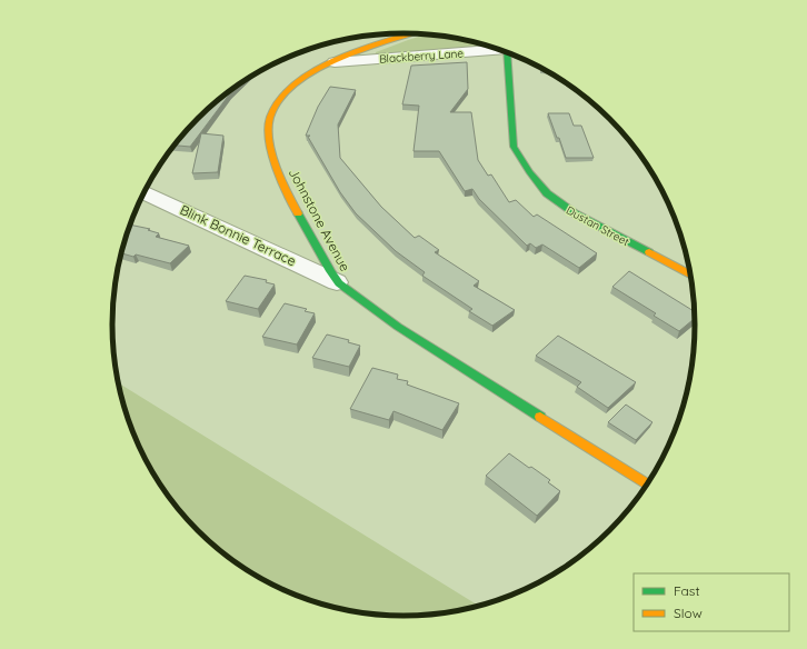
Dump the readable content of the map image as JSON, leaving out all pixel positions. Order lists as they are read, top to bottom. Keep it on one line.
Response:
{"streets":{"street":["Blackberry Lane","Johnstone Avenue","Dustan Street","Blink Bonnie Terrace"]},"crossings":[["Blackberry Lane","Johnstone Avenue"],["Johnstone Avenue","Blink Bonnie Terrace"]],"legend":["Fast","Slow"]}
